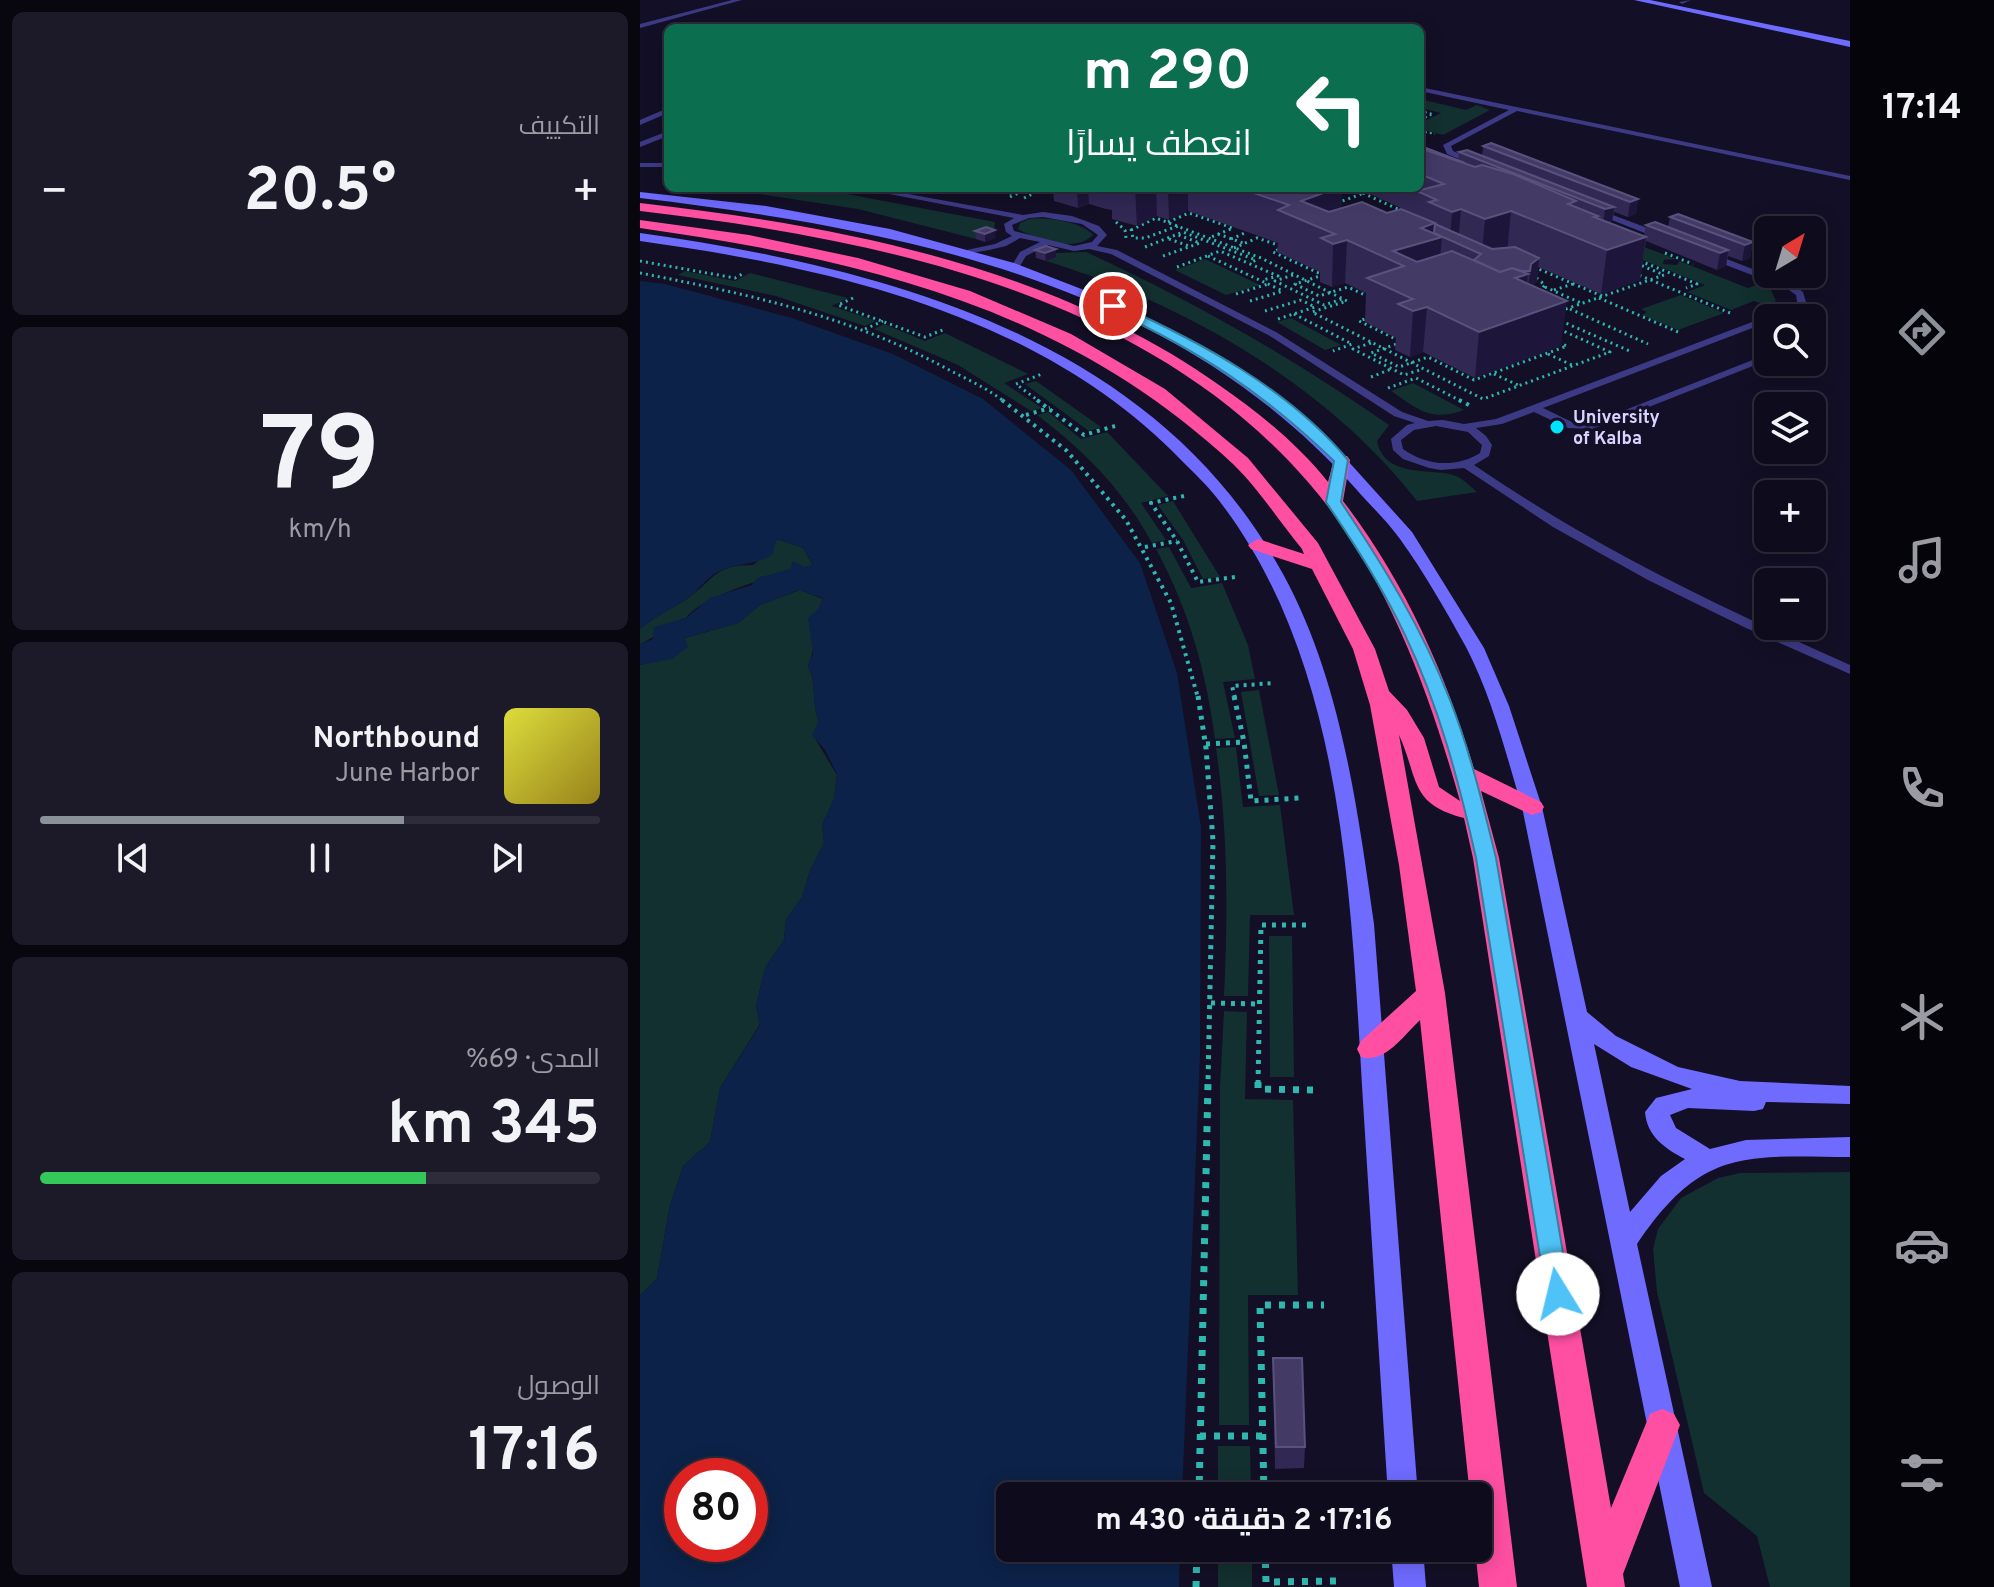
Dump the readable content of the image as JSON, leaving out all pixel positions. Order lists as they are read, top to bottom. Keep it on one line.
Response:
{"places":["University of Kalba"],"north":"top right","page":{"tabs":"17:14","tile":["التكييف",["79","km/h"],["المدى · 69%","345 km"],["الوصول","17:16"]],"turn":["290 m","انعطف يسارًا"],"heat":["−","20.5°","+"],"map_buttons":["+","−"],"song":["Northbound","June Harbor"],"limit":"80","trip":"17:16 · 2 دقيقة · 430 m"}}
